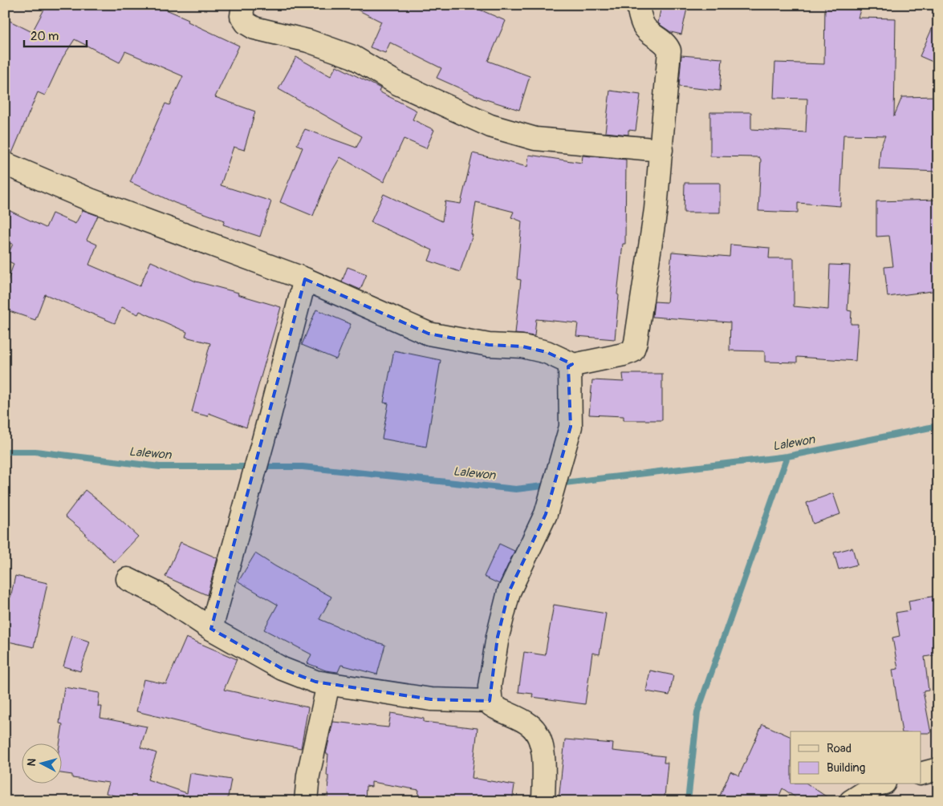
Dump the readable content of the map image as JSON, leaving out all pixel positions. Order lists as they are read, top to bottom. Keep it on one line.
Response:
{"water":["Lalewon"],"legend":["Road","Building"],"scale_bar":"20 m","north":"left"}
